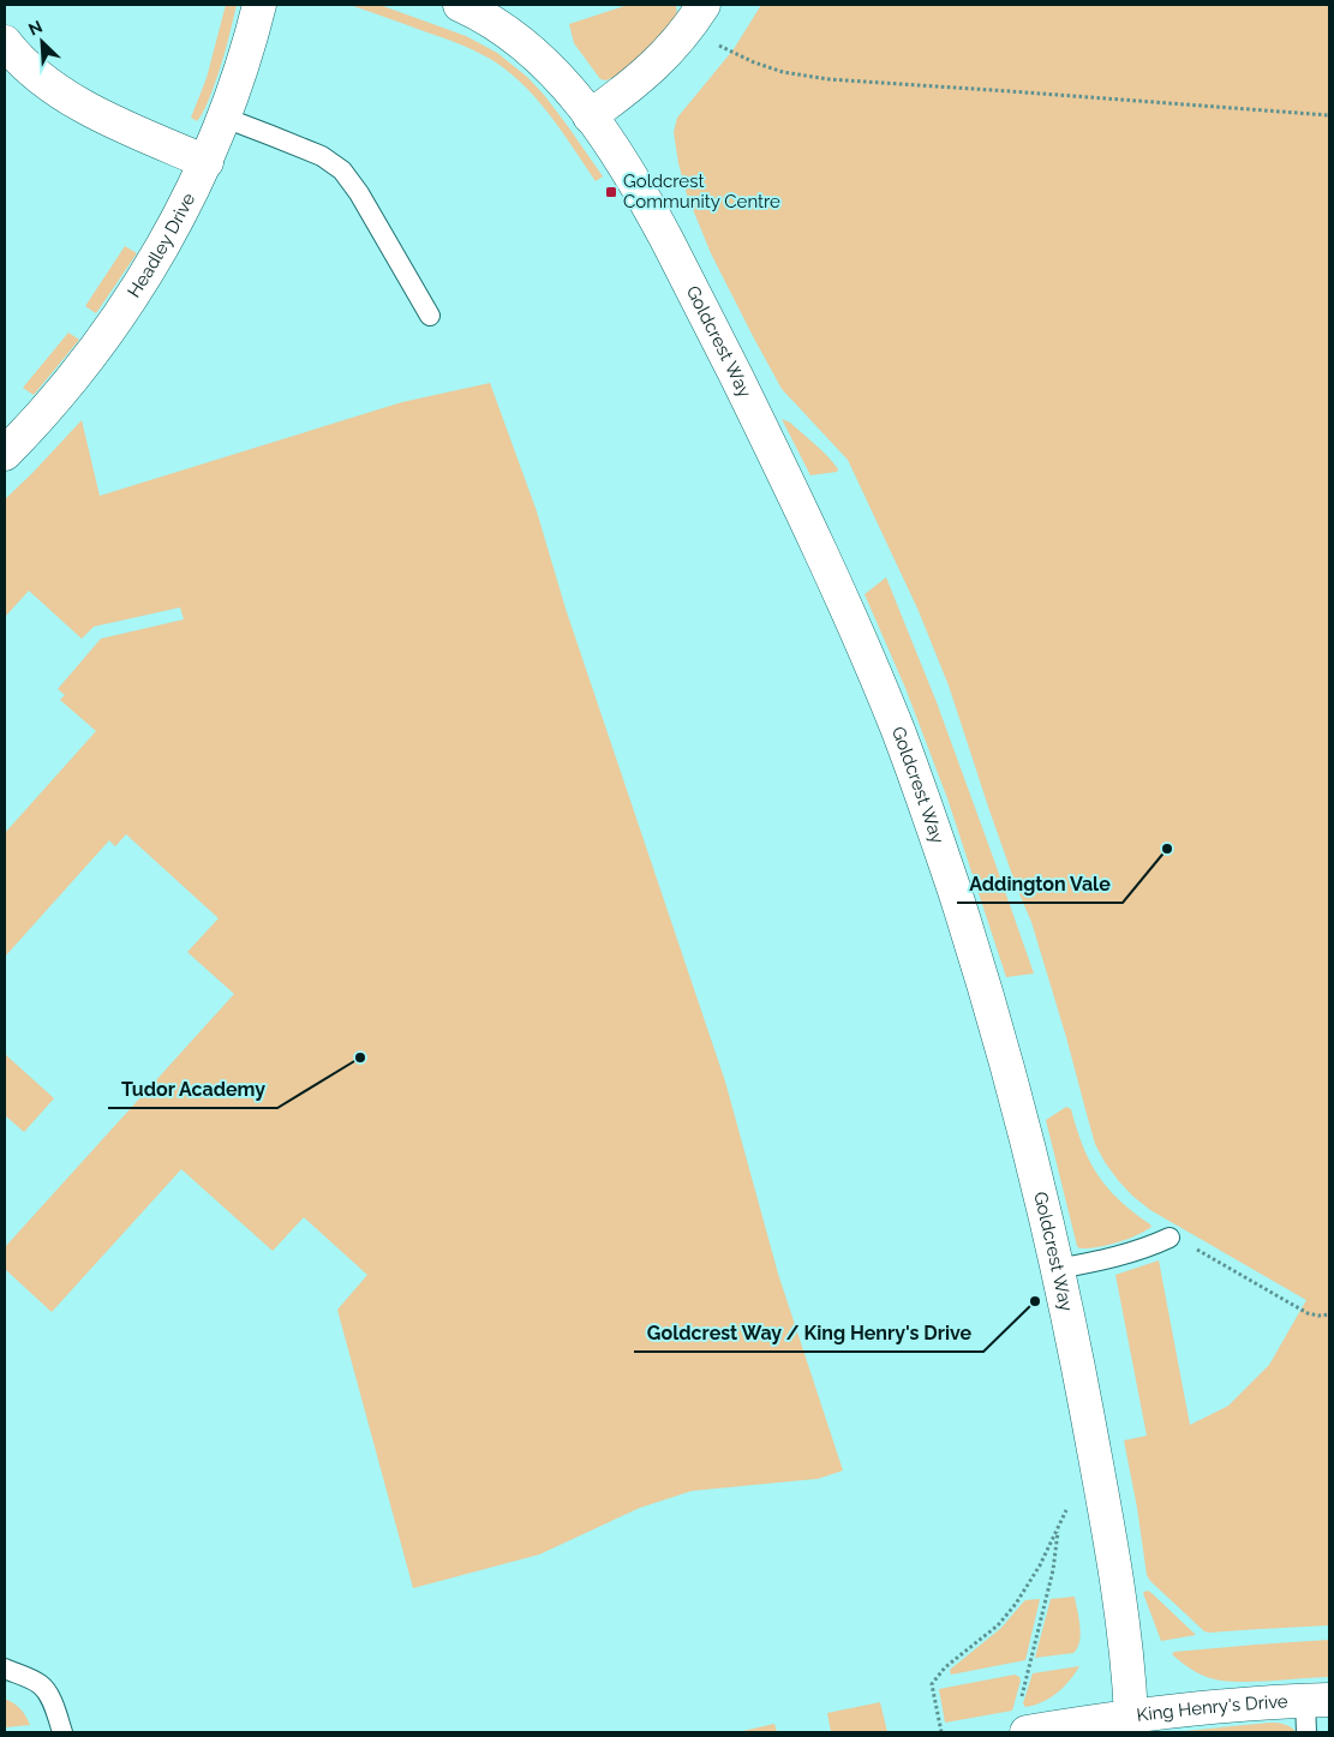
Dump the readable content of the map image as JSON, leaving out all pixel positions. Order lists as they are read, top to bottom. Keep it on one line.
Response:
{"streets":{"street":["Headley Drive","Goldcrest Way","King Henry's Drive"]},"crossings":[["Goldcrest Way","King Henry's Drive"]],"places":{"transit":["Goldcrest Community Centre"],"other":["Addington Vale","Tudor Academy","Goldcrest Way / King Henry's Drive"]},"north":"top left"}
